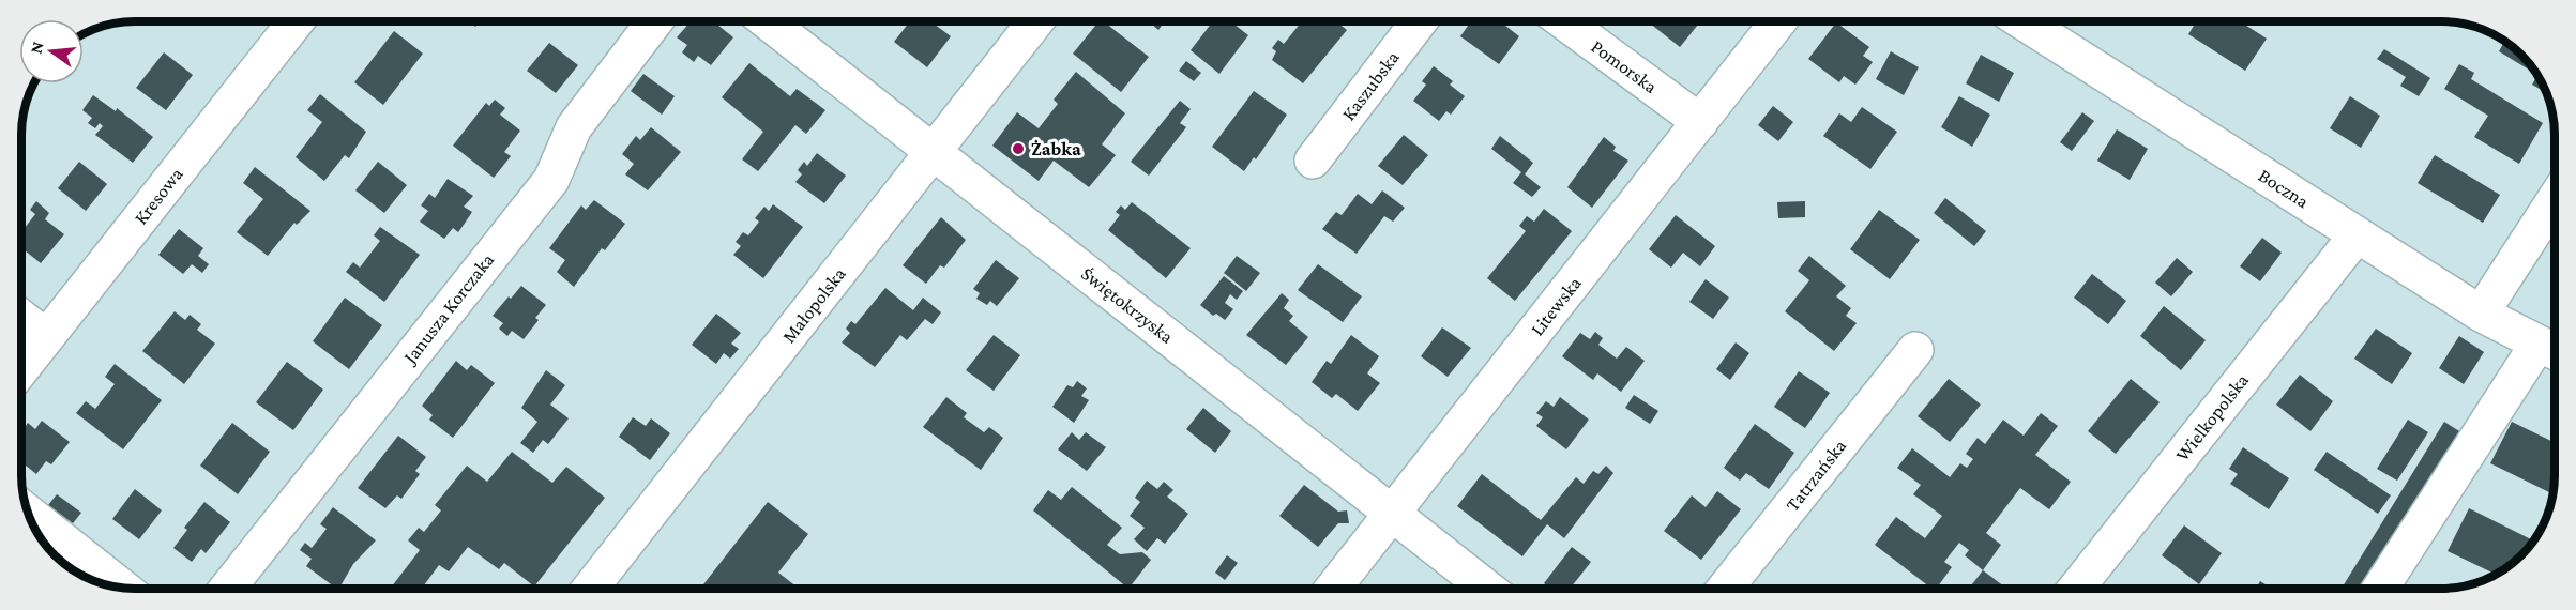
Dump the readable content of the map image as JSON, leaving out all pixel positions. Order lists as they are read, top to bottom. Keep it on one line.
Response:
{"streets":{"street":["Pomorska","Kaszubska","Boczna","Kresowa","Małopolska","Świętokrzyska","Litewska","Janusza Korczaka","Wielkopolska","Tatrzańska"]},"crossings":[["Pomorska","Litewska"],["Boczna","Wielkopolska"],["Małopolska","Świętokrzyska"],["Świętokrzyska","Litewska"]],"places":["Żabka"],"north":"left"}
